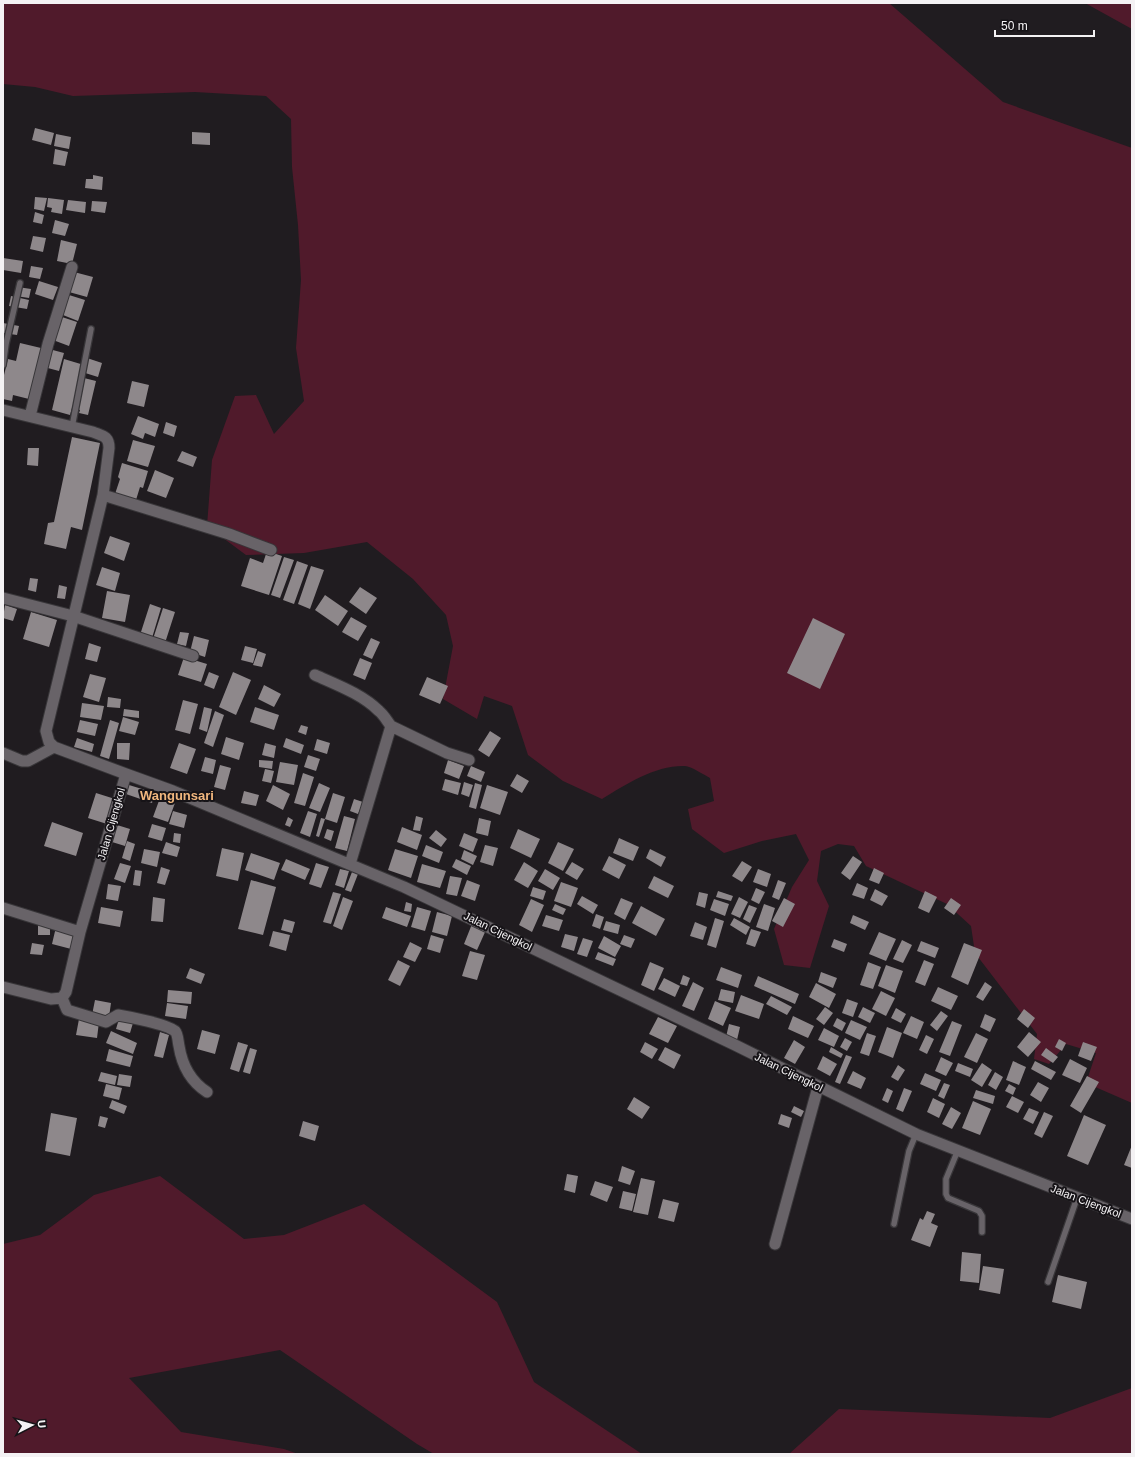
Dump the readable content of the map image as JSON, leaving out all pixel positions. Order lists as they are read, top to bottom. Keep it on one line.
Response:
{"streets":{"street":["Jalan Cijengkol"]},"districts":["Wangunsari"],"scale_bar":"50 m","north":"right"}
